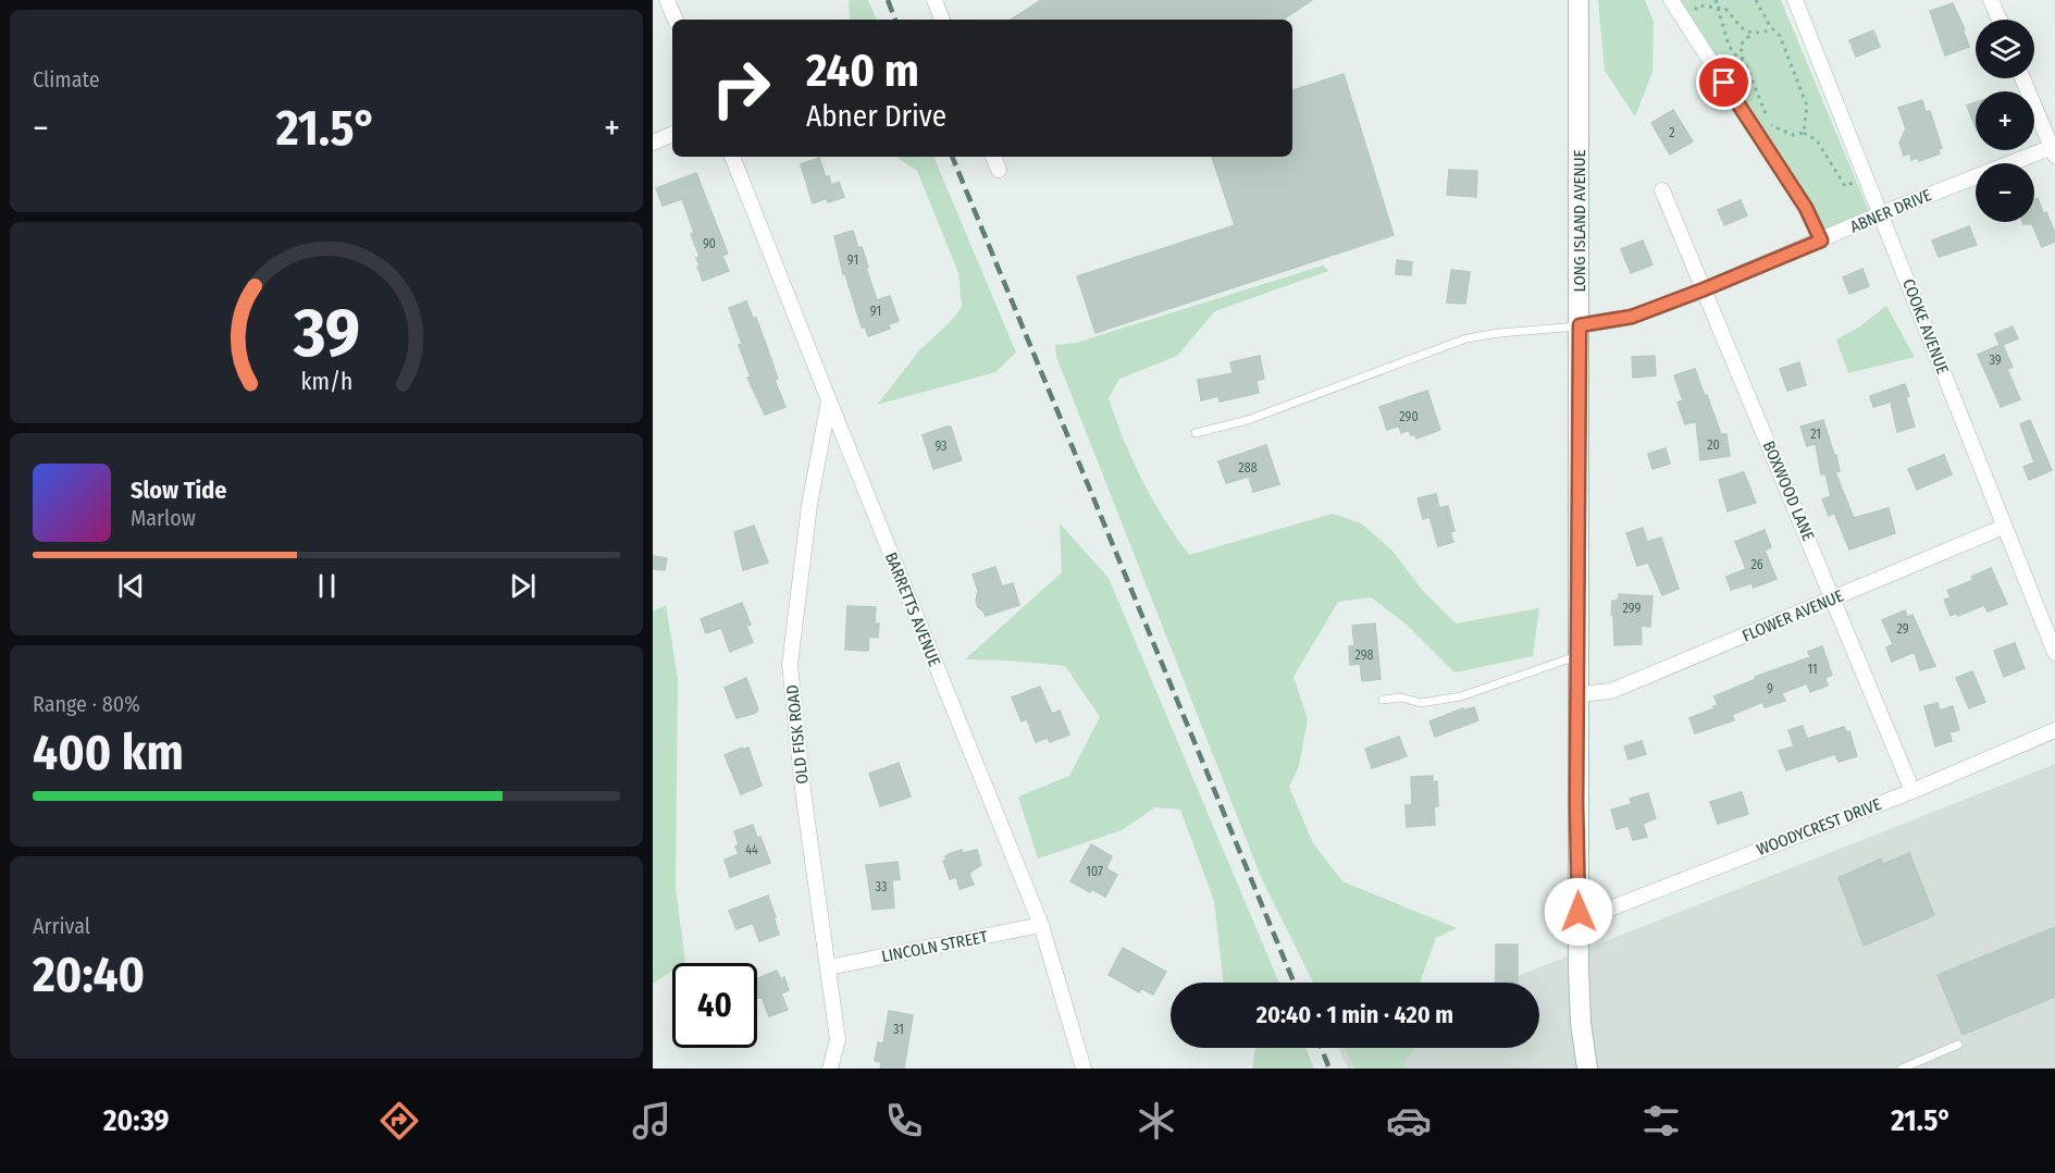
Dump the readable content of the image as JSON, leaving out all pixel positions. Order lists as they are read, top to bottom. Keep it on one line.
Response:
{"streets":{"street":["ABNER DRIVE","LONG ISLAND AVENUE","COOKE AVENUE","BOXWOOD LANE","BARRETTS AVENUE","FLOWER AVENUE","OLD FISK ROAD","WOODYCREST DRIVE","LINCOLN STREET"]},"crossings":[["ABNER DRIVE","LONG ISLAND AVENUE"],["ABNER DRIVE","COOKE AVENUE"],["ABNER DRIVE","BOXWOOD LANE"],["LONG ISLAND AVENUE","FLOWER AVENUE"],["LONG ISLAND AVENUE","WOODYCREST DRIVE"],["COOKE AVENUE","FLOWER AVENUE"],["BOXWOOD LANE","FLOWER AVENUE"],["BOXWOOD LANE","WOODYCREST DRIVE"],["BARRETTS AVENUE","OLD FISK ROAD"],["BARRETTS AVENUE","LINCOLN STREET"],["OLD FISK ROAD","LINCOLN STREET"]],"house_numbers":["2","90","91","91","39","290","21","20","93","288","26","299","29","298","11","9","44","107","33","31"],"page":{"tile":["Climate",["Range · 80%","400 km"],["Arrival","20:40"]],"map_buttons":["+","−"],"turn":["240 m","Abner Drive"],"heat":["−","21.5°","+"],"song":["Slow Tide","Marlow"],"limit":"40","trip":"20:40 · 1 min · 420 m","tabs":["20:39","21.5°"],"gauge":["39","km/h"]}}
